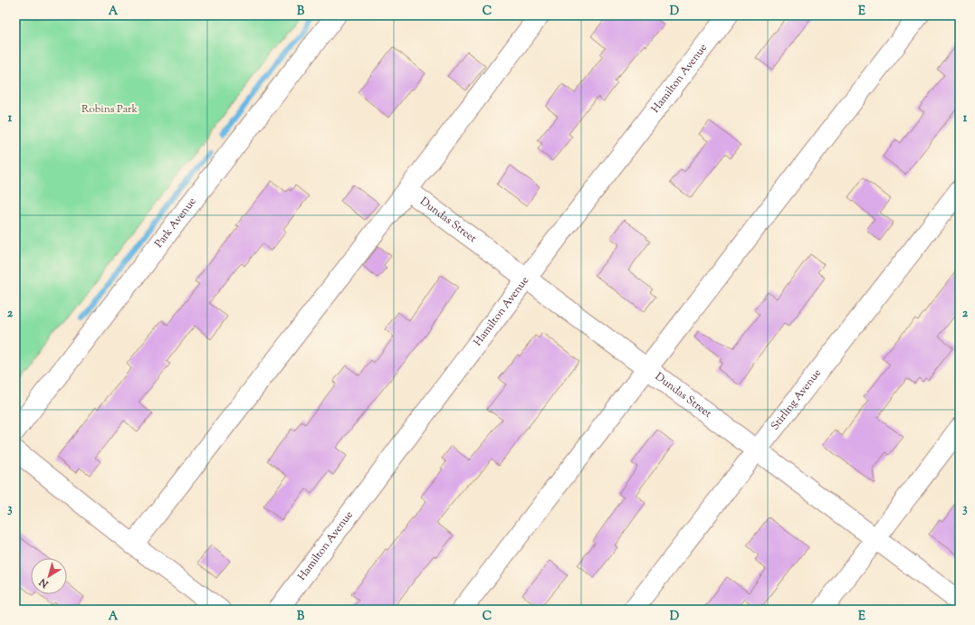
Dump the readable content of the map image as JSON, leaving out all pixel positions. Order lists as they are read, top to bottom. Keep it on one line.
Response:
{"streets":{"street":["Hamilton Avenue","Dundas Street","Park Avenue","Stirling Avenue"]},"crossings":[["Hamilton Avenue","Dundas Street"],["Dundas Street","Stirling Avenue"]],"parks":["Robins Park"],"north":"bottom left","grid":{"columns":["A","B","C","D","E"],"rows":["1","2","3"]}}
